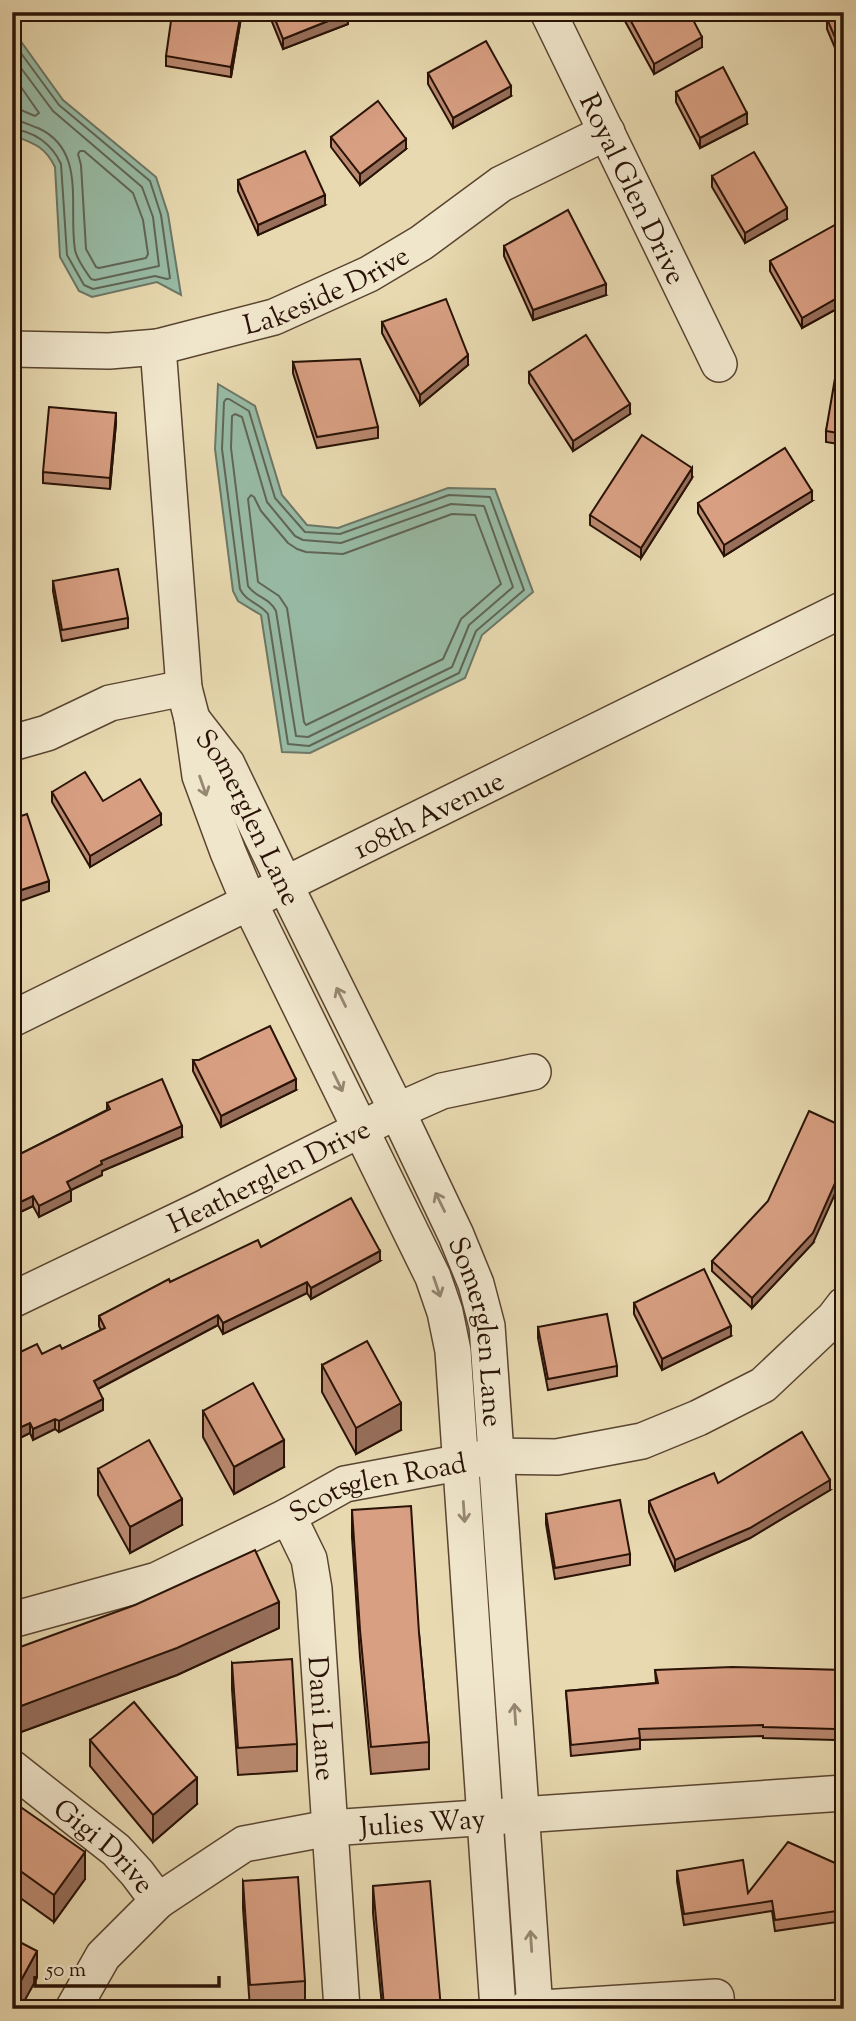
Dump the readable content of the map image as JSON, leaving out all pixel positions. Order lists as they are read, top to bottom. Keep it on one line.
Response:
{"streets":{"street":["Royal Glen Drive","Lakeside Drive","108th Avenue","Somerglen Lane","Heatherglen Drive","Scotsglen Road","Dani Lane","Julies Way","Gigi Drive"]},"crossings":[["Royal Glen Drive","Lakeside Drive"],["Lakeside Drive","Somerglen Lane"],["108th Avenue","Somerglen Lane"],["Somerglen Lane","Heatherglen Drive"],["Somerglen Lane","Scotsglen Road"],["Somerglen Lane","Julies Way"],["Scotsglen Road","Dani Lane"],["Dani Lane","Julies Way"],["Julies Way","Gigi Drive"]],"scale_bar":"50 m"}
